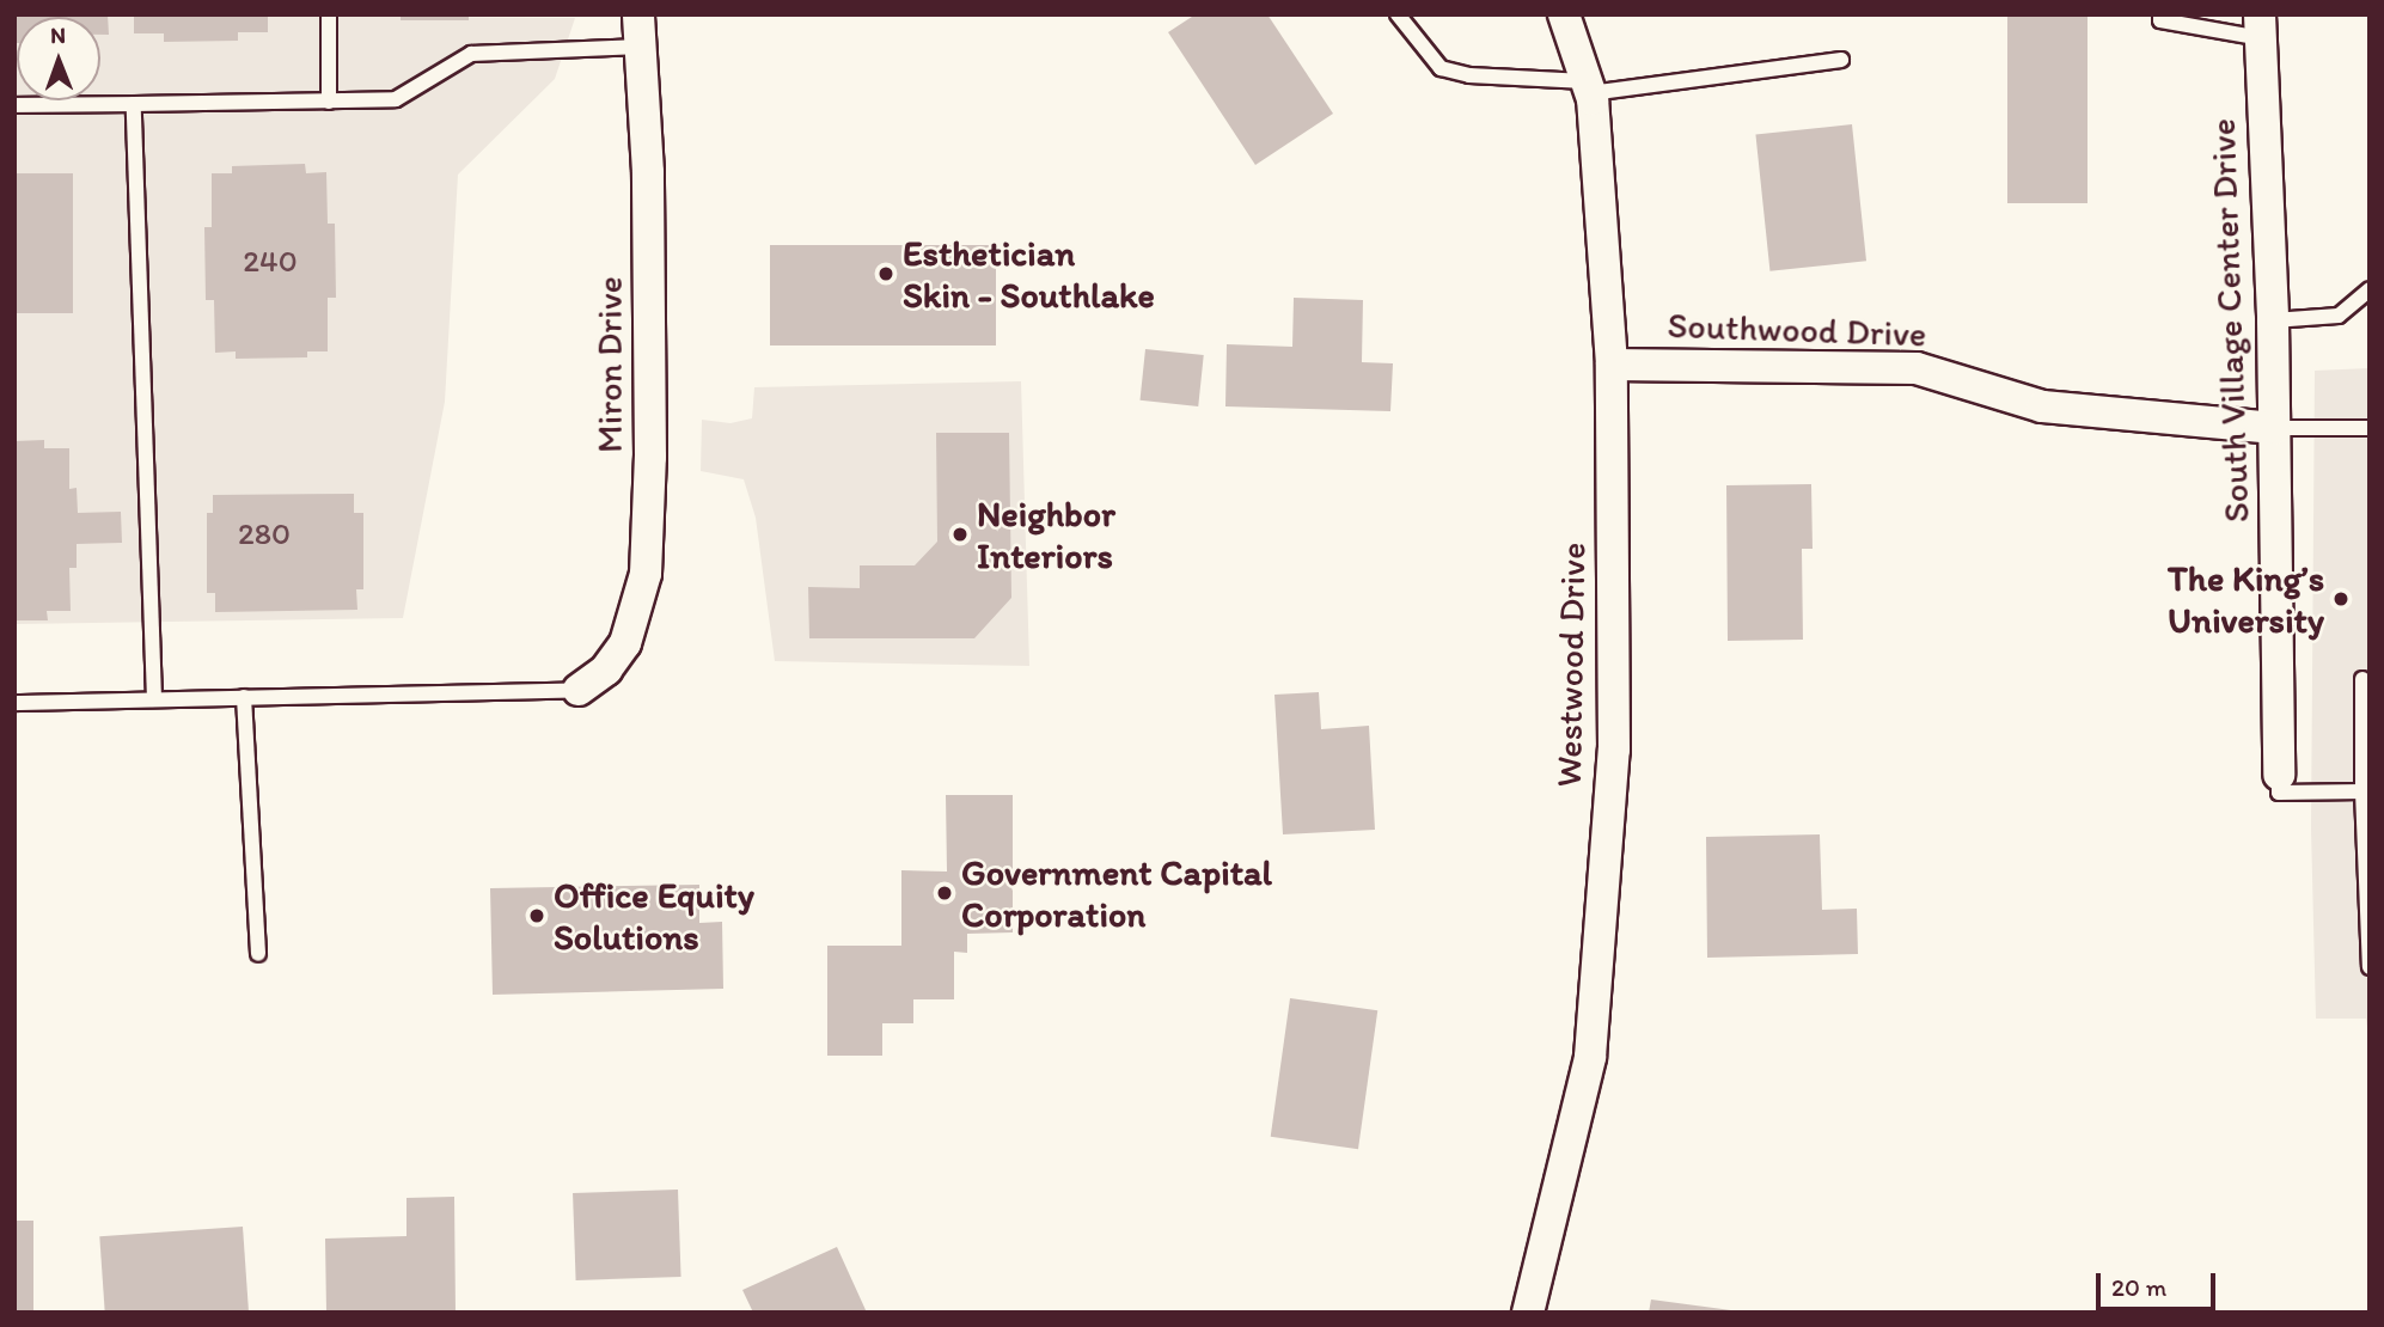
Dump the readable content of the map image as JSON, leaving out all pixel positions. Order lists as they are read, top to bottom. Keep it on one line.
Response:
{"streets":{"street":["South Village Center Drive","Southwood Drive","Miron Drive","Westwood Drive"]},"crossings":[["South Village Center Drive","Southwood Drive"],["Southwood Drive","Westwood Drive"]],"places":["Esthetician Skin - Southlake","Neighbor Interiors","The King’s University","Government Capital Corporation","Office Equity Solutions"],"house_numbers":["240","280"],"scale_bar":"20 m","north":"top"}
